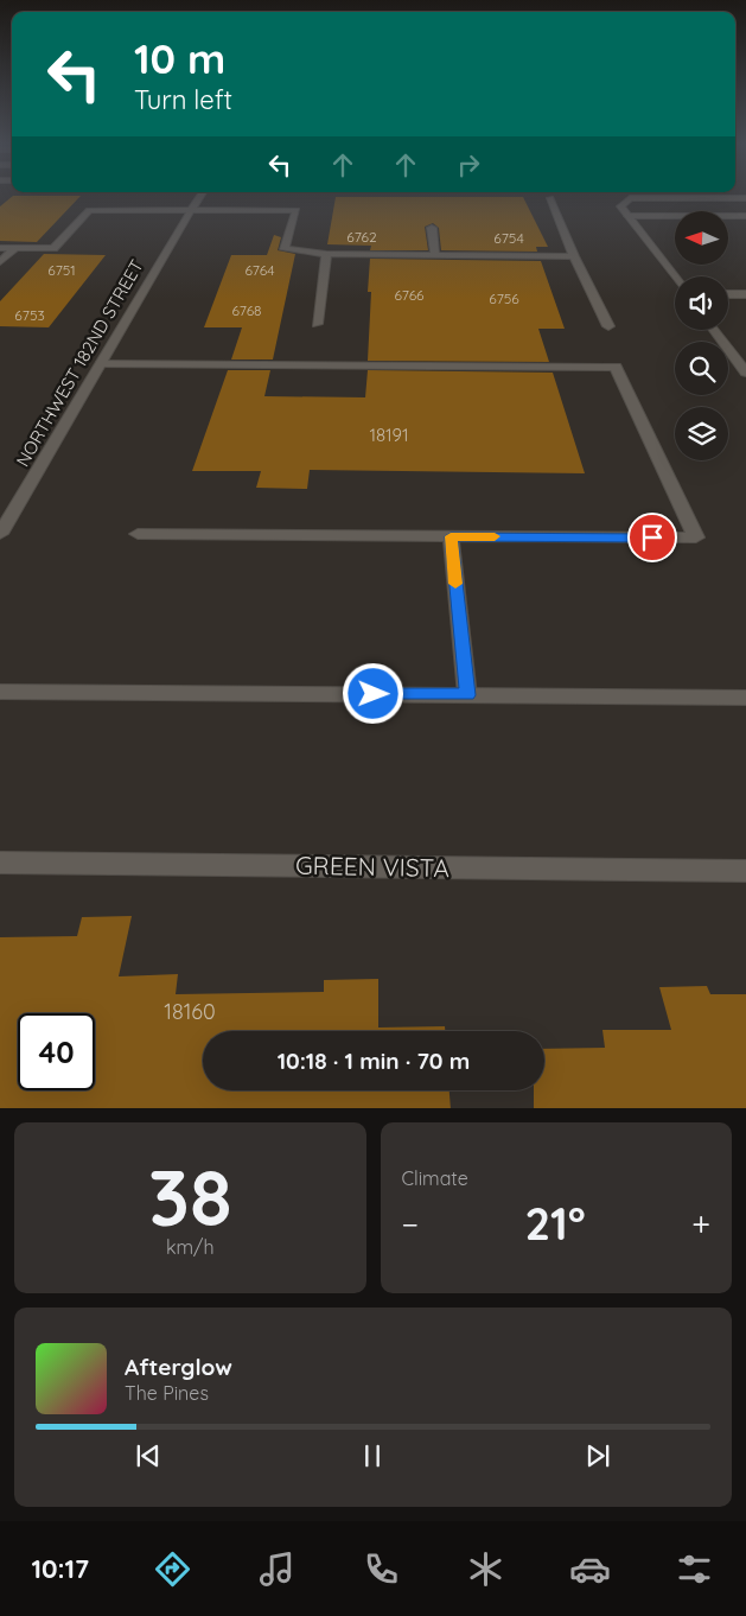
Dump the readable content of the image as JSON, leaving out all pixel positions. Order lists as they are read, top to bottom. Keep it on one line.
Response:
{"streets":{"street":["NORTHWEST 182ND STREET"],"lane":["GREEN VISTA"]},"house_numbers":["6762","6754","6751","6764","6766","6756","6768","6753","18191","18160"],"north":"left","page":{"turn":["10 m","Turn left"],"limit":"40","trip":"10:18 · 1 min · 70 m","tile":[["38","km/h"],"Climate"],"heat":["−","21°","+"],"song":["Afterglow","The Pines"],"tabs":"10:17"}}
